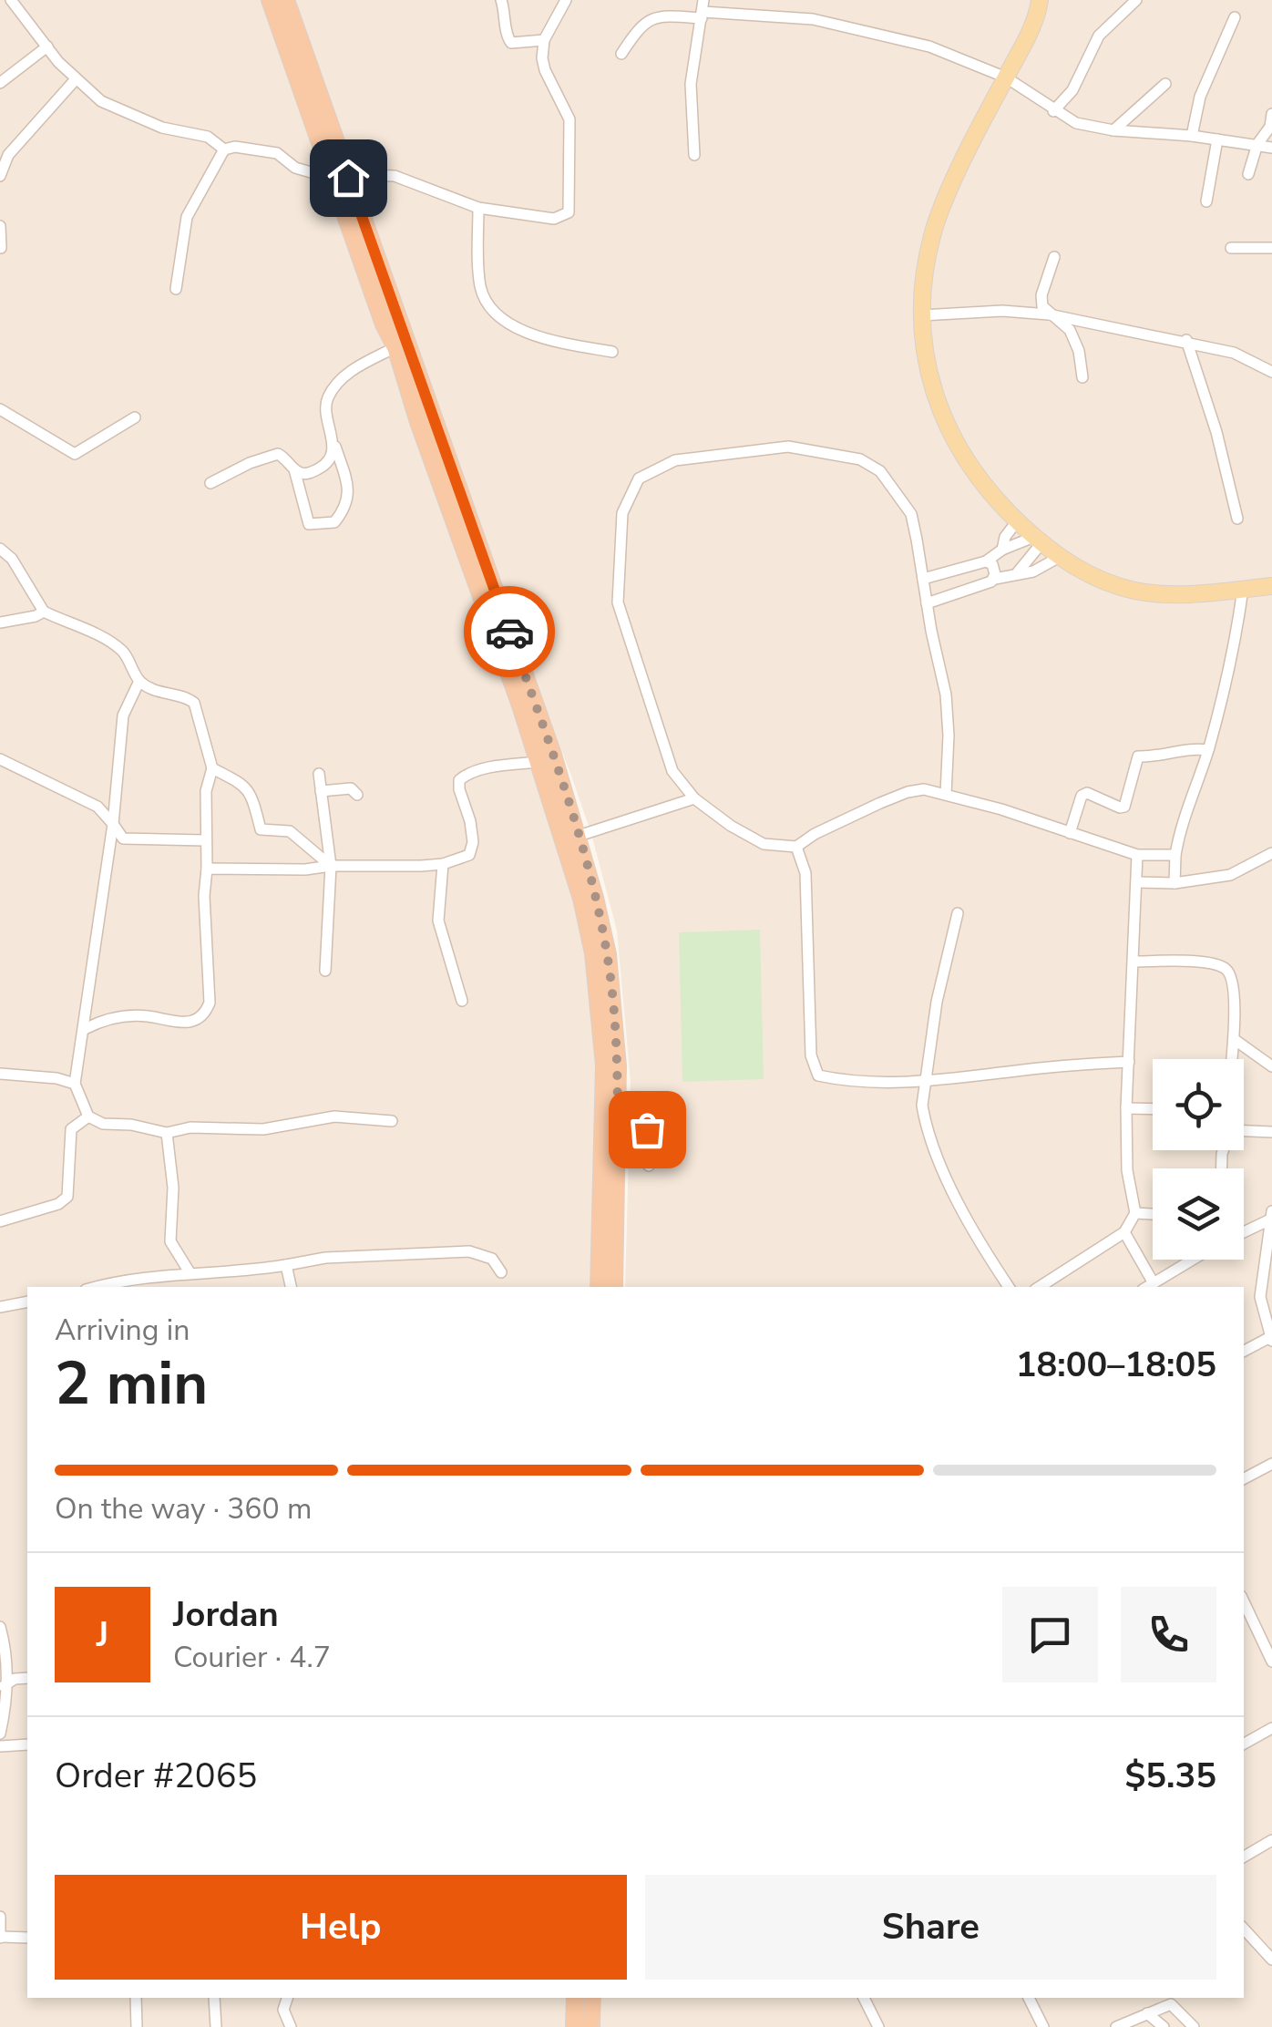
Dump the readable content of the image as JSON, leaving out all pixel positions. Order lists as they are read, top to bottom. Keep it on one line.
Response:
{"page":{"heading":["2 min","Arriving in","18:00–18:05"],"panel":["Jordan","Courier · 4.7","Order #2065","$5.35"],"bar":"On the way · 360 m","round":"J","buttons":["Help","Share"]}}
